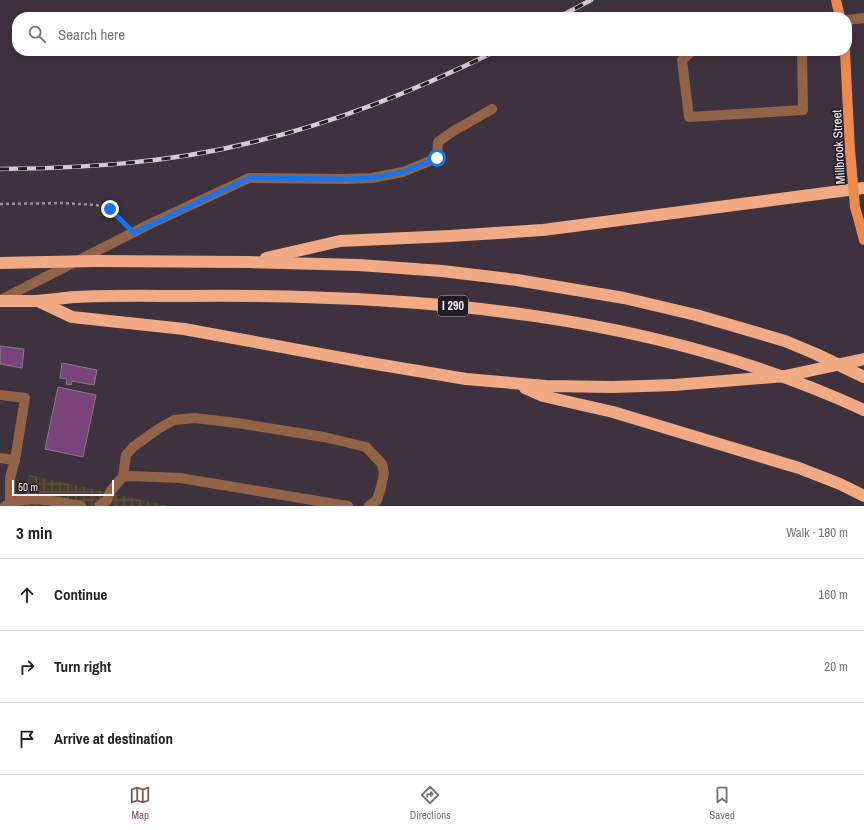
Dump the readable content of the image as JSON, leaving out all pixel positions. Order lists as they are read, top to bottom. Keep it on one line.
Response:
{"streets":{"highway":["I 290"],"main road":["Millbrook Street"]},"scale_bar":"50 m","page":{"search":"Search here","scale":"50 m","heading":["3 min","Walk · 180 m"],"list":[["Continue","160 m"],["Turn right","20 m"],"Arrive at destination"],"nav":["Map","Directions","Saved"]}}
